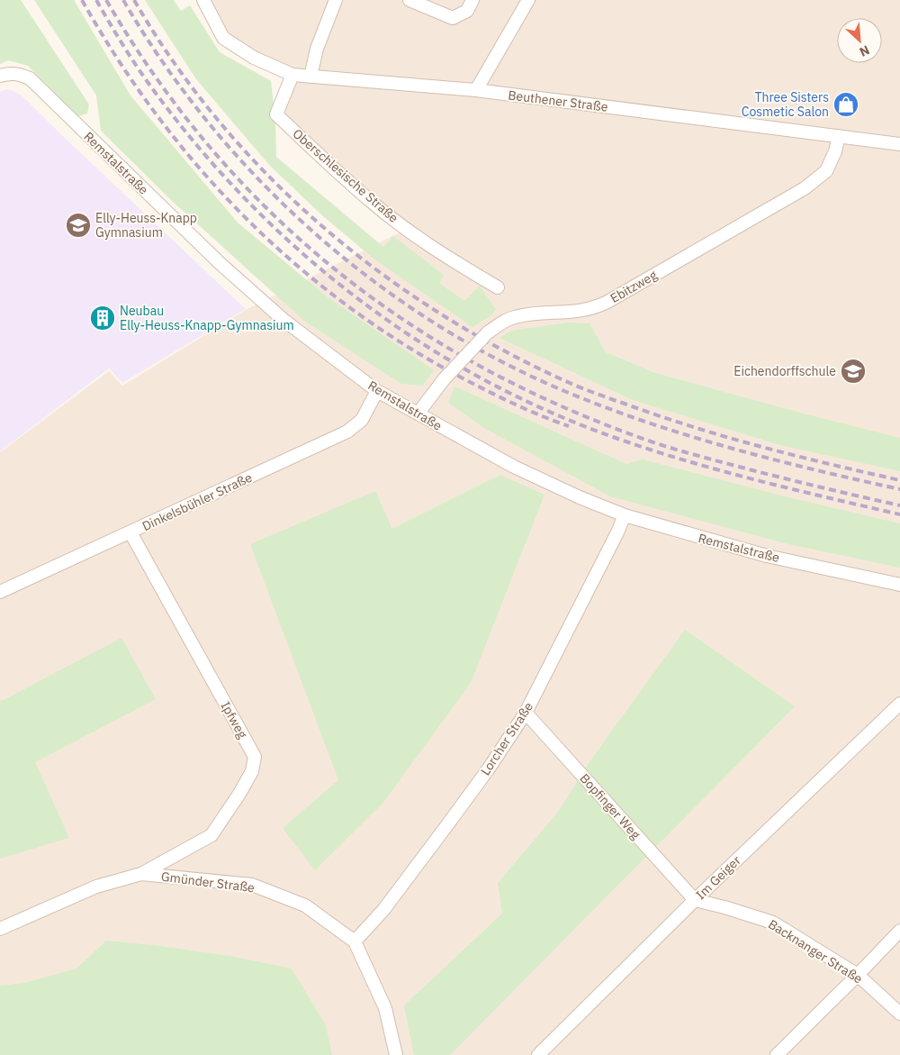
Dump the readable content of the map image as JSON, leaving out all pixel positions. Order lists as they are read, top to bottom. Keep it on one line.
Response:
{"streets":{"street":["Beuthener Straße","Remstalstraße","Oberschlesische Straße","Ebitzweg","Dinkelsbühler Straße","Ipfweg","Lorcher Straße","Bopfinger Weg","Im Geiger","Gmünder Straße","Backnanger Straße"]},"crossings":[["Beuthener Straße","Oberschlesische Straße"],["Beuthener Straße","Ebitzweg"],["Remstalstraße","Ebitzweg"],["Remstalstraße","Dinkelsbühler Straße"],["Remstalstraße","Lorcher Straße"],["Dinkelsbühler Straße","Ipfweg"],["Ipfweg","Gmünder Straße"],["Lorcher Straße","Bopfinger Weg"],["Lorcher Straße","Gmünder Straße"],["Bopfinger Weg","Im Geiger"],["Bopfinger Weg","Backnanger Straße"],["Im Geiger","Backnanger Straße"]],"places":{"shop":["Three Sisters Cosmetic Salon"],"school or university":["Elly-Heuss-Knapp Gymnasium","Eichendorffschule"],"building":["Neubau Elly-Heuss-Knapp-Gymnasium"]},"north":"bottom right"}
